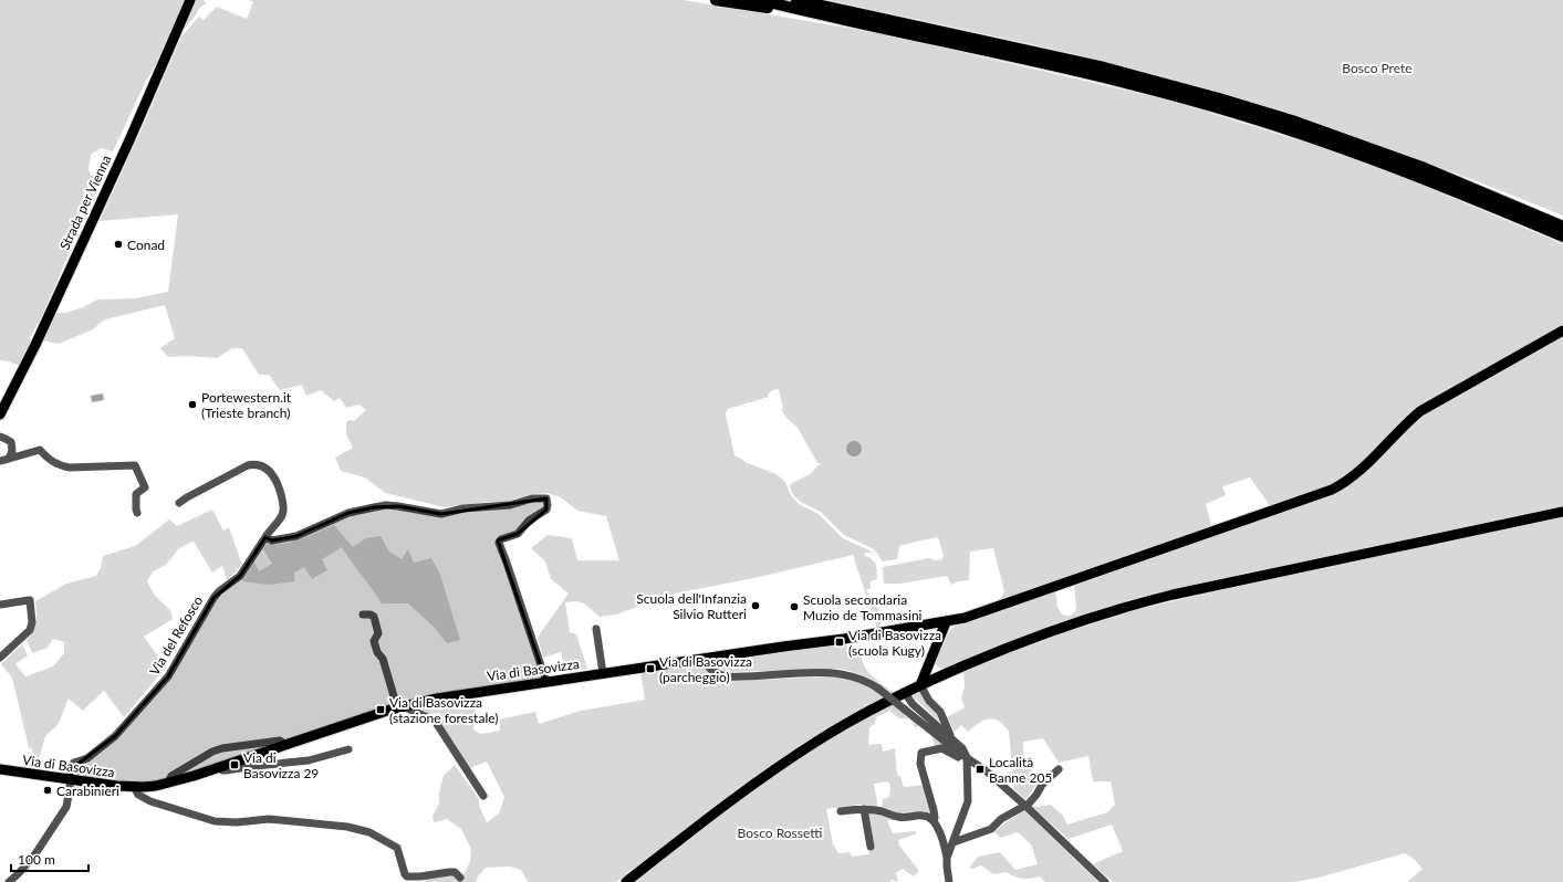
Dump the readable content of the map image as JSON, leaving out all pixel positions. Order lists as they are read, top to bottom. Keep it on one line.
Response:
{"streets":{"main road":["Strada per Vienna","Via di Basovizza"],"street":["Via del Refosco"]},"crossings":[["Via del Refosco","Via di Basovizza"]],"parks":["Bosco Prete","Bosco Rossetti"],"places":{"other":["Conad","Portewestern.it (Trieste branch)","Scuola dell'Infanzia Silvio Rutteri","Scuola secondaria Muzio de Tommasini","Carabinieri"],"transit":["Via di Basovizza (scuola Kugy)","Via di Basovizza (parcheggio)","Via di Basovizza (stazione forestale)","Via di Basovizza 29","Località Banne 205"]},"scale_bar":"100 m"}
